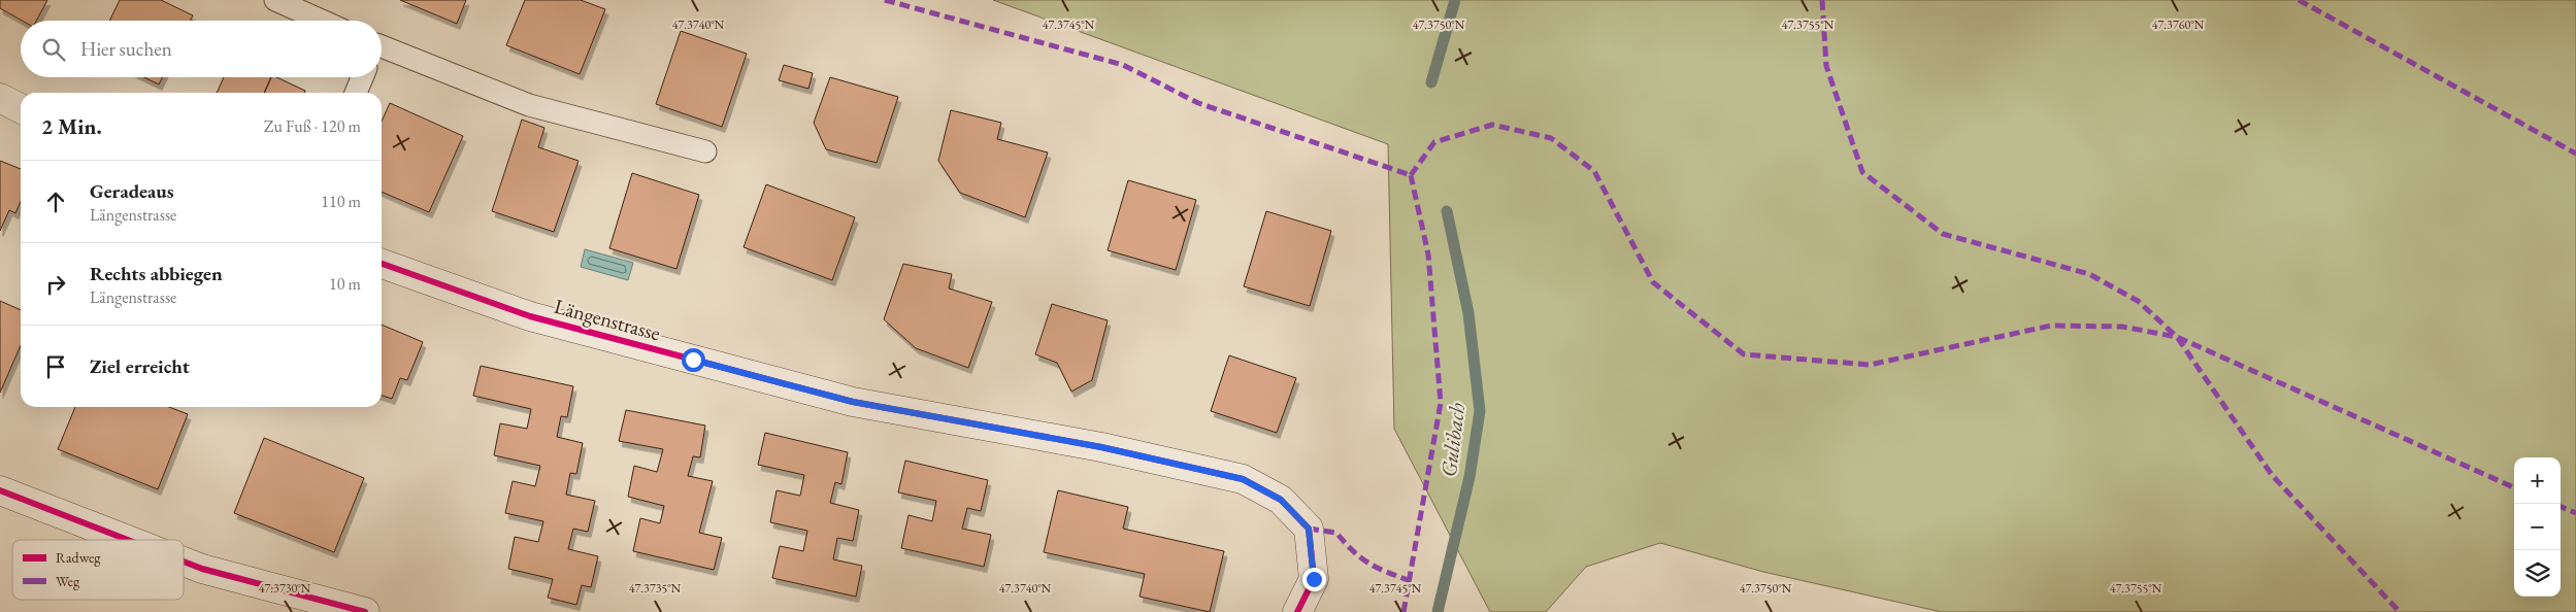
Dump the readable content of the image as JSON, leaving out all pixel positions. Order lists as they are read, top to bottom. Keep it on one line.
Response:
{"streets":{"street":["Längenstrasse"]},"water":["Gulibach"],"legend":["Radweg","Weg"],"page":{"search":"Hier suchen","heading":["2 Min.","Zu Fuß · 120 m"],"list":[["Geradeaus","Längenstrasse","110 m"],["Rechts abbiegen","Längenstrasse","10 m"],"Ziel erreicht"],"map_buttons":["+","−"]},"coordinates":["47.3740°N","47.3745°N","47.3750°N","47.3755°N","47.3760°N","47.3730°N","47.3735°N"]}
